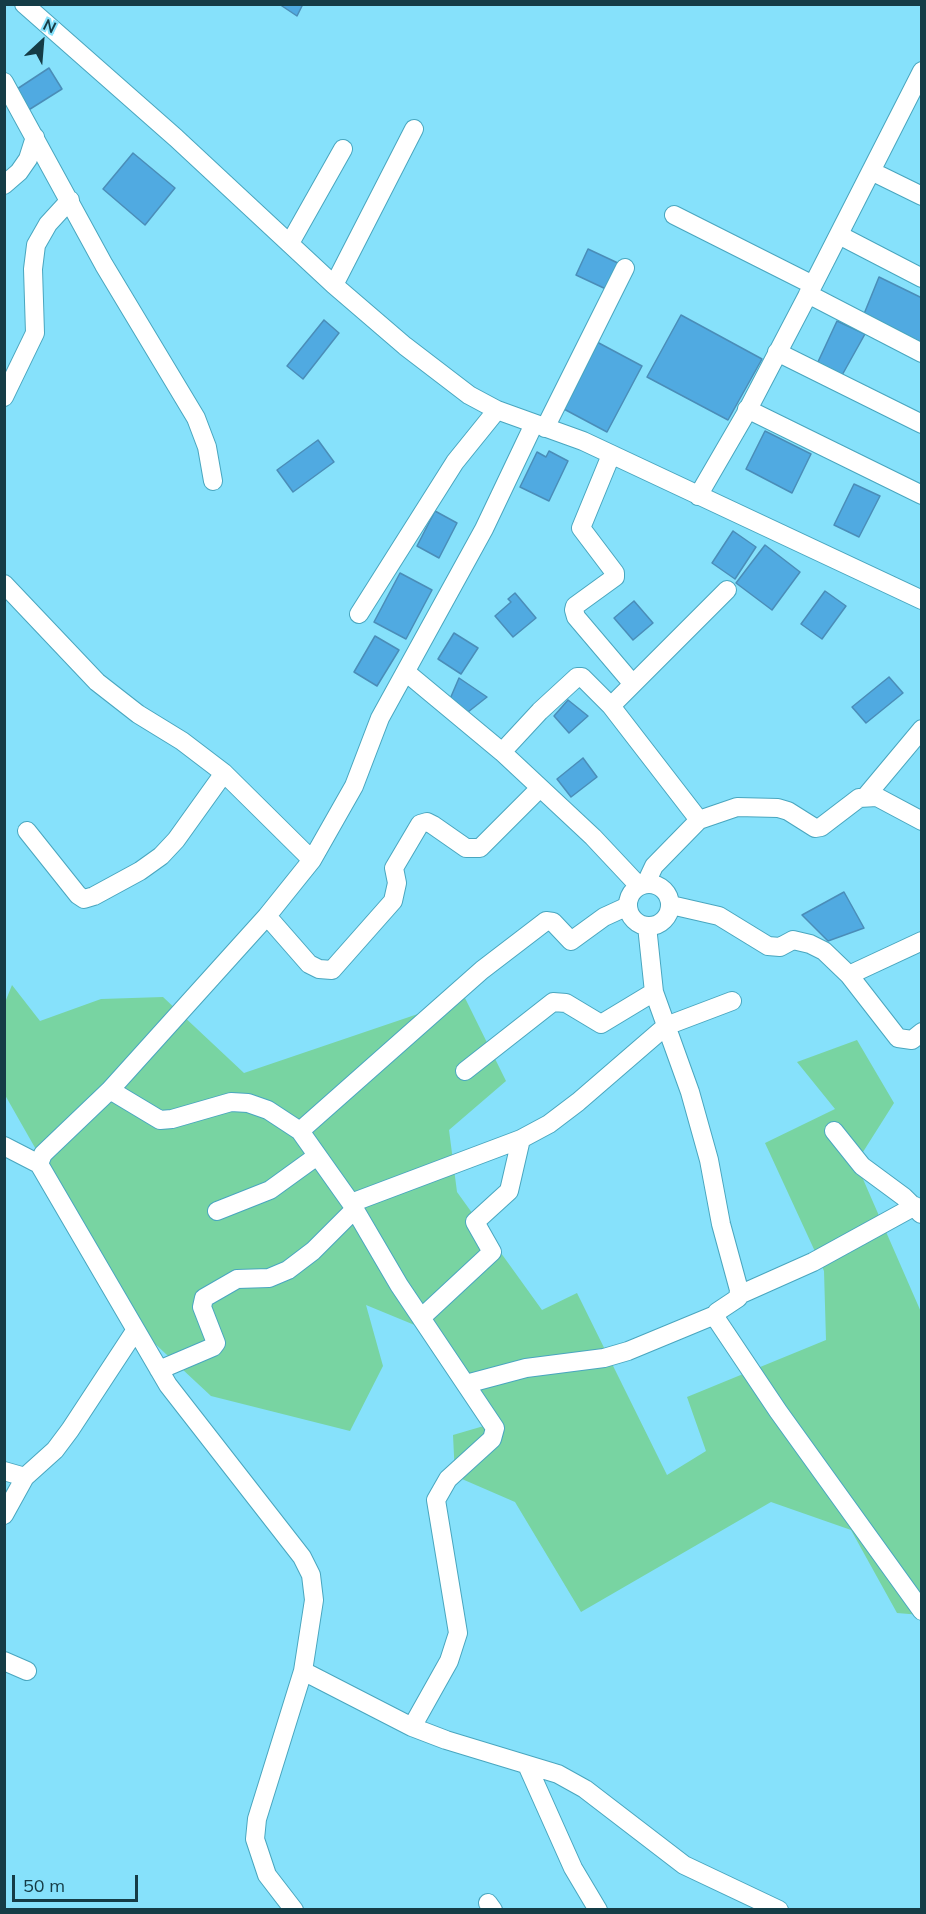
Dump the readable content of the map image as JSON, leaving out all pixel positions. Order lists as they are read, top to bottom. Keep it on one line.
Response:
{"scale_bar":"50 m","north":"top right"}
